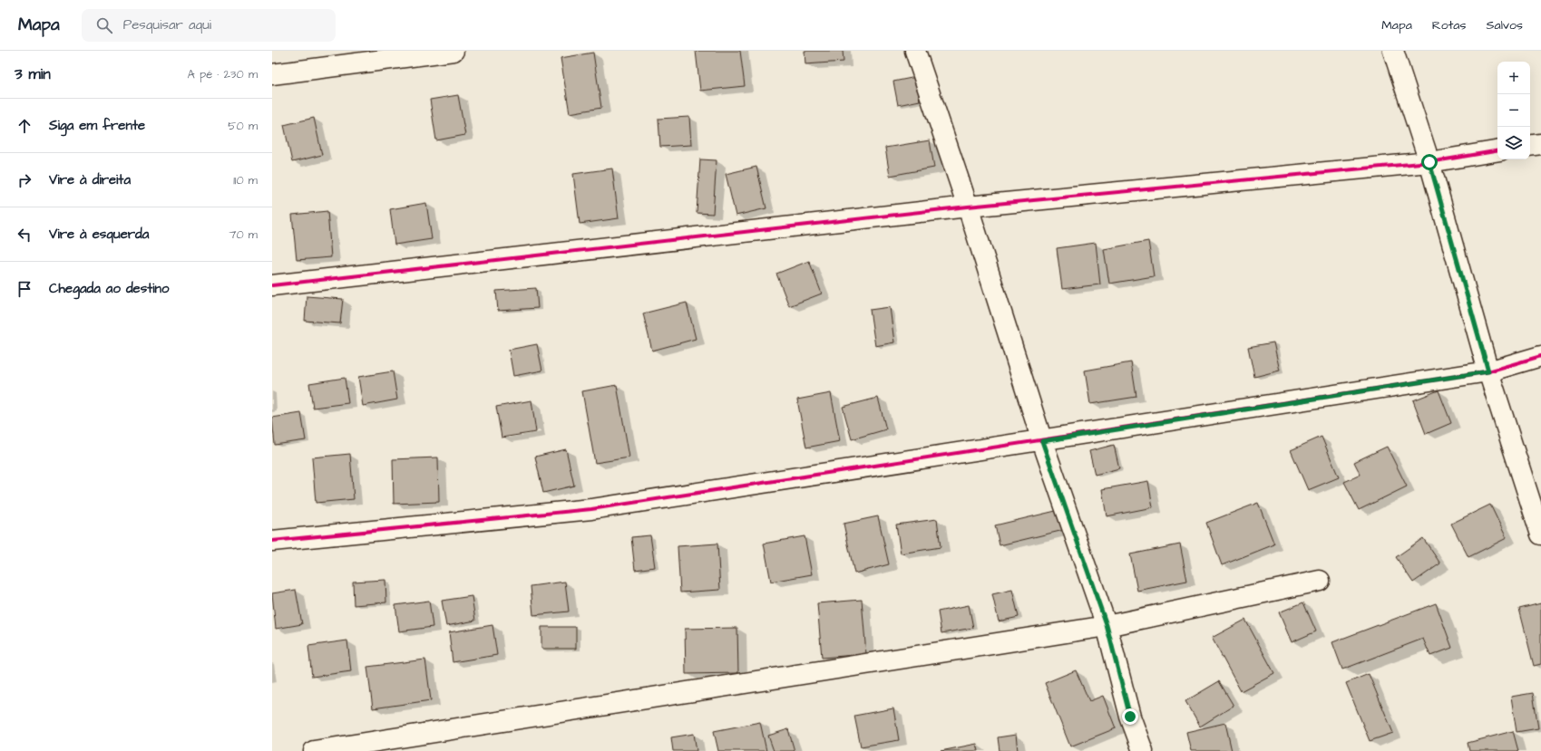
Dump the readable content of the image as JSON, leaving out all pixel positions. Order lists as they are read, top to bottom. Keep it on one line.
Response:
{"page":{"header":"Mapa","search":"Pesquisar aqui","nav":["Mapa","Rotas","Salvos"],"heading":["3 min","A pé · 230 m"],"map_buttons":["+","−"],"list":[["Siga em frente","50 m"],["Vire à direita","110 m"],["Vire à esquerda","70 m"],"Chegada ao destino"]}}
